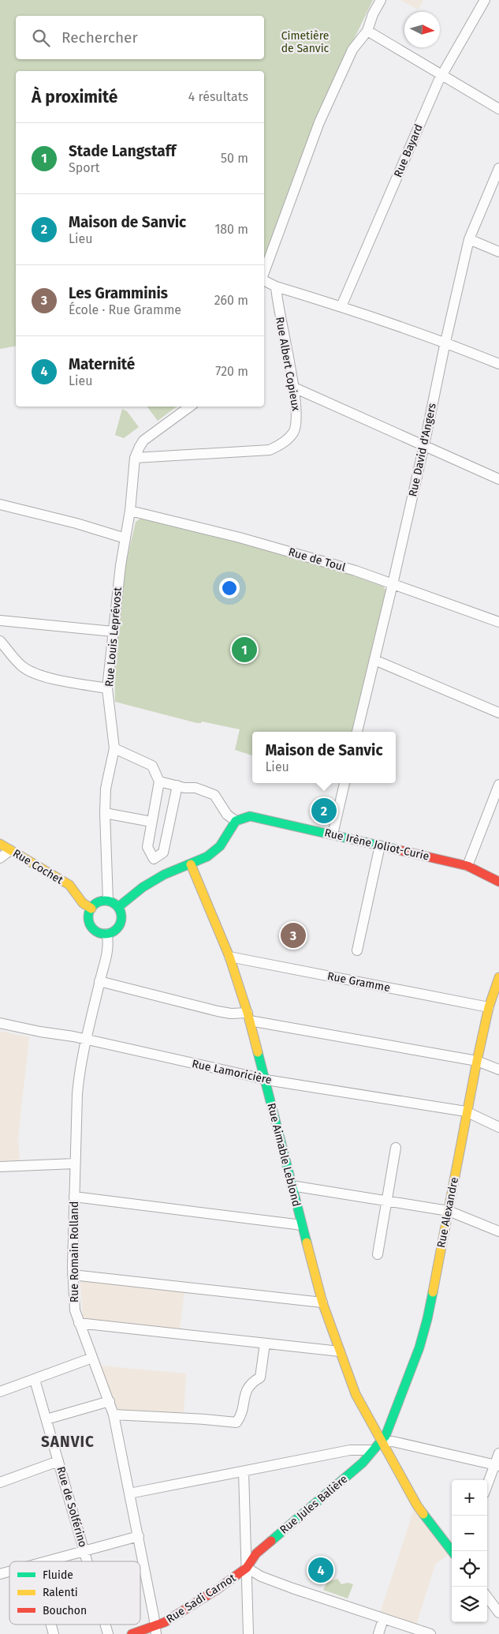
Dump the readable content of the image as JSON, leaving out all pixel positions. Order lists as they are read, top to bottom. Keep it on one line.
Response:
{"streets":{"street":["Rue Bayard","Rue Albert Copieux","Rue David d'Angers","Rue de Toul","Rue Louis Leprévost","Rue Irène Joliot-Curie","Rue Cochet","Rue Gramme","Rue Lamoricière","Rue Aimable Leblond","Rue Alexandre","Rue Romain Rolland","Rue Jules Balière","Rue de Solférino","Rue Sadi Carnot"]},"crossings":[["Rue David d'Angers","Rue de Toul"],["Rue Louis Leprévost","Rue Cochet"],["Rue Louis Leprévost","Rue Romain Rolland"],["Rue Cochet","Rue Romain Rolland"],["Rue Gramme","Rue Aimable Leblond"],["Rue Gramme","Rue Alexandre"],["Rue Lamoricière","Rue Aimable Leblond"],["Rue Lamoricière","Rue Alexandre"],["Rue Lamoricière","Rue Romain Rolland"],["Rue Aimable Leblond","Rue Alexandre"],["Rue Aimable Leblond","Rue Jules Balière"],["Rue Alexandre","Rue Jules Balière"],["Rue Romain Rolland","Rue Sadi Carnot"],["Rue Jules Balière","Rue Sadi Carnot"]],"districts":["SANVIC"],"parks":["Cimetière de Sanvic"],"legend":["Fluide","Ralenti","Bouchon"],"north":"right","page":{"search":"Rechercher","heading":["À proximité","4 résultats"],"list":[{"mark":"1","name":"Stade Langstaff","note":"Sport","value":"50 m"},{"mark":"2","name":"Maison de Sanvic","note":"Lieu","value":"180 m"},{"mark":"3","name":"Les Gramminis","note":"École · Rue Gramme","value":"260 m"},{"mark":"4","name":"Maternité","note":"Lieu","value":"720 m"}],"pins":["1","2","3","4"],"popup":["Maison de Sanvic","Lieu"],"map_buttons":["+","−"]}}
